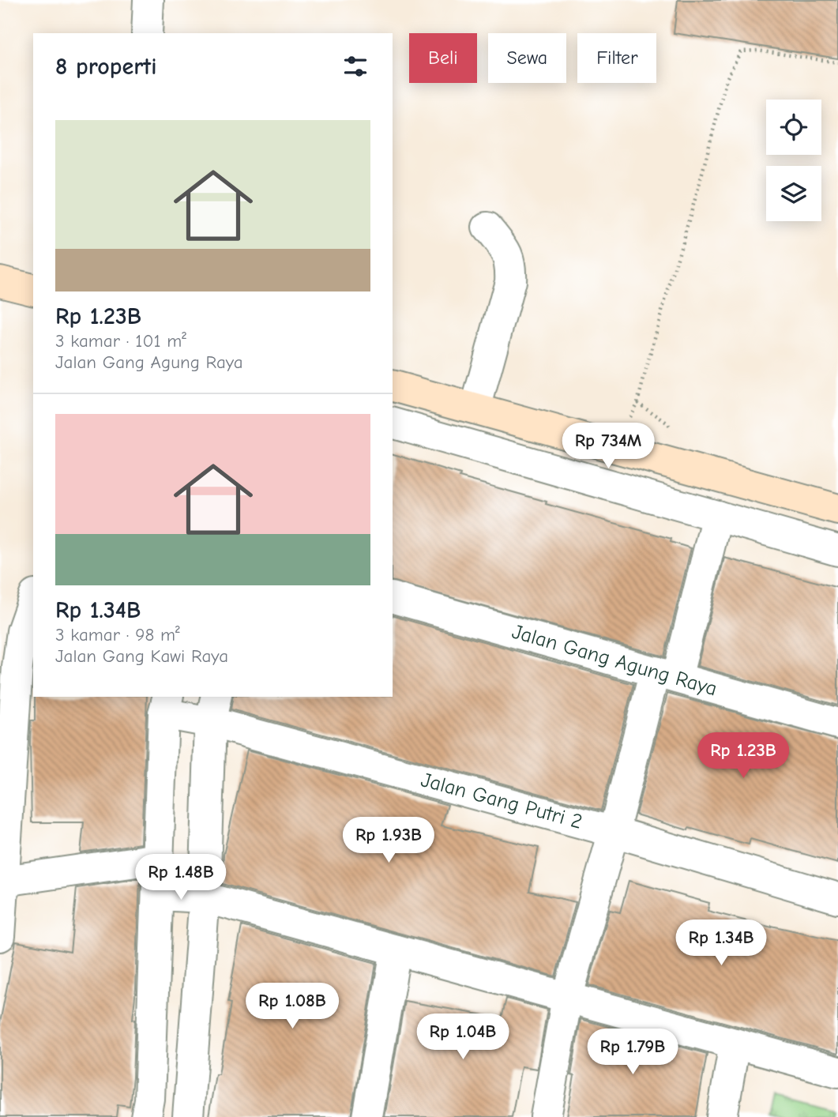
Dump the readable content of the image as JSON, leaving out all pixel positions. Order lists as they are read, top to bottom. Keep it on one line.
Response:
{"streets":{"street":["Jalan Gang Agung Raya","Jalan Gang Putri 2"]},"page":{"chip":["Beli","Sewa","Filter"],"heading":"8 properti","list":[{"name":"Rp 1.23B","note":"3 kamar · 101 m² · Jalan Gang Agung Raya"},{"name":"Rp 1.34B","note":"3 kamar · 98 m² · Jalan Gang Kawi Raya"}],"price":["Rp 734M","Rp 1.23B","Rp 1.93B","Rp 1.48B","Rp 1.34B","Rp 1.08B","Rp 1.04B","Rp 1.79B"]}}
